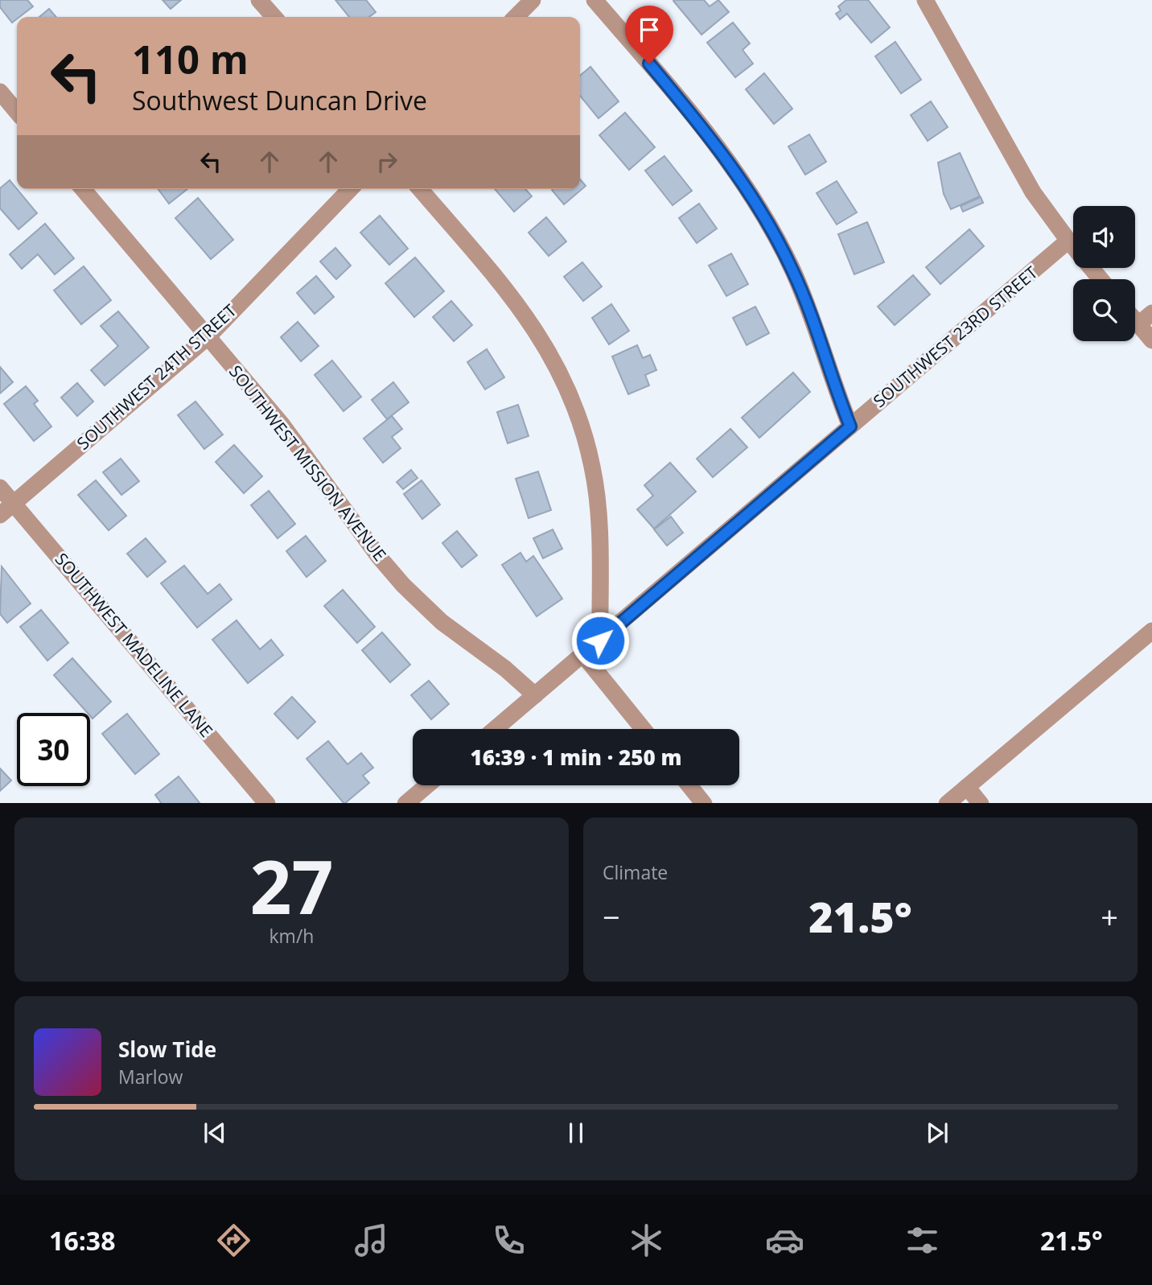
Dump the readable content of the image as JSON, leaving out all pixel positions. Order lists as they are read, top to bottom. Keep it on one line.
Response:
{"streets":{"street":["SOUTHWEST 23RD STREET","SOUTHWEST 24TH STREET","SOUTHWEST MISSION AVENUE","SOUTHWEST MADELINE LANE"]},"crossings":[["SOUTHWEST 23RD STREET","SOUTHWEST MISSION AVENUE"],["SOUTHWEST 24TH STREET","SOUTHWEST MISSION AVENUE"],["SOUTHWEST 24TH STREET","SOUTHWEST MADELINE LANE"]],"page":{"turn":["110 m","Southwest Duncan Drive"],"limit":"30","trip":"16:39 · 1 min · 250 m","tile":[["27","km/h"],"Climate"],"heat":["−","21.5°","+"],"song":["Slow Tide","Marlow"],"tabs":["16:38","21.5°"]}}
